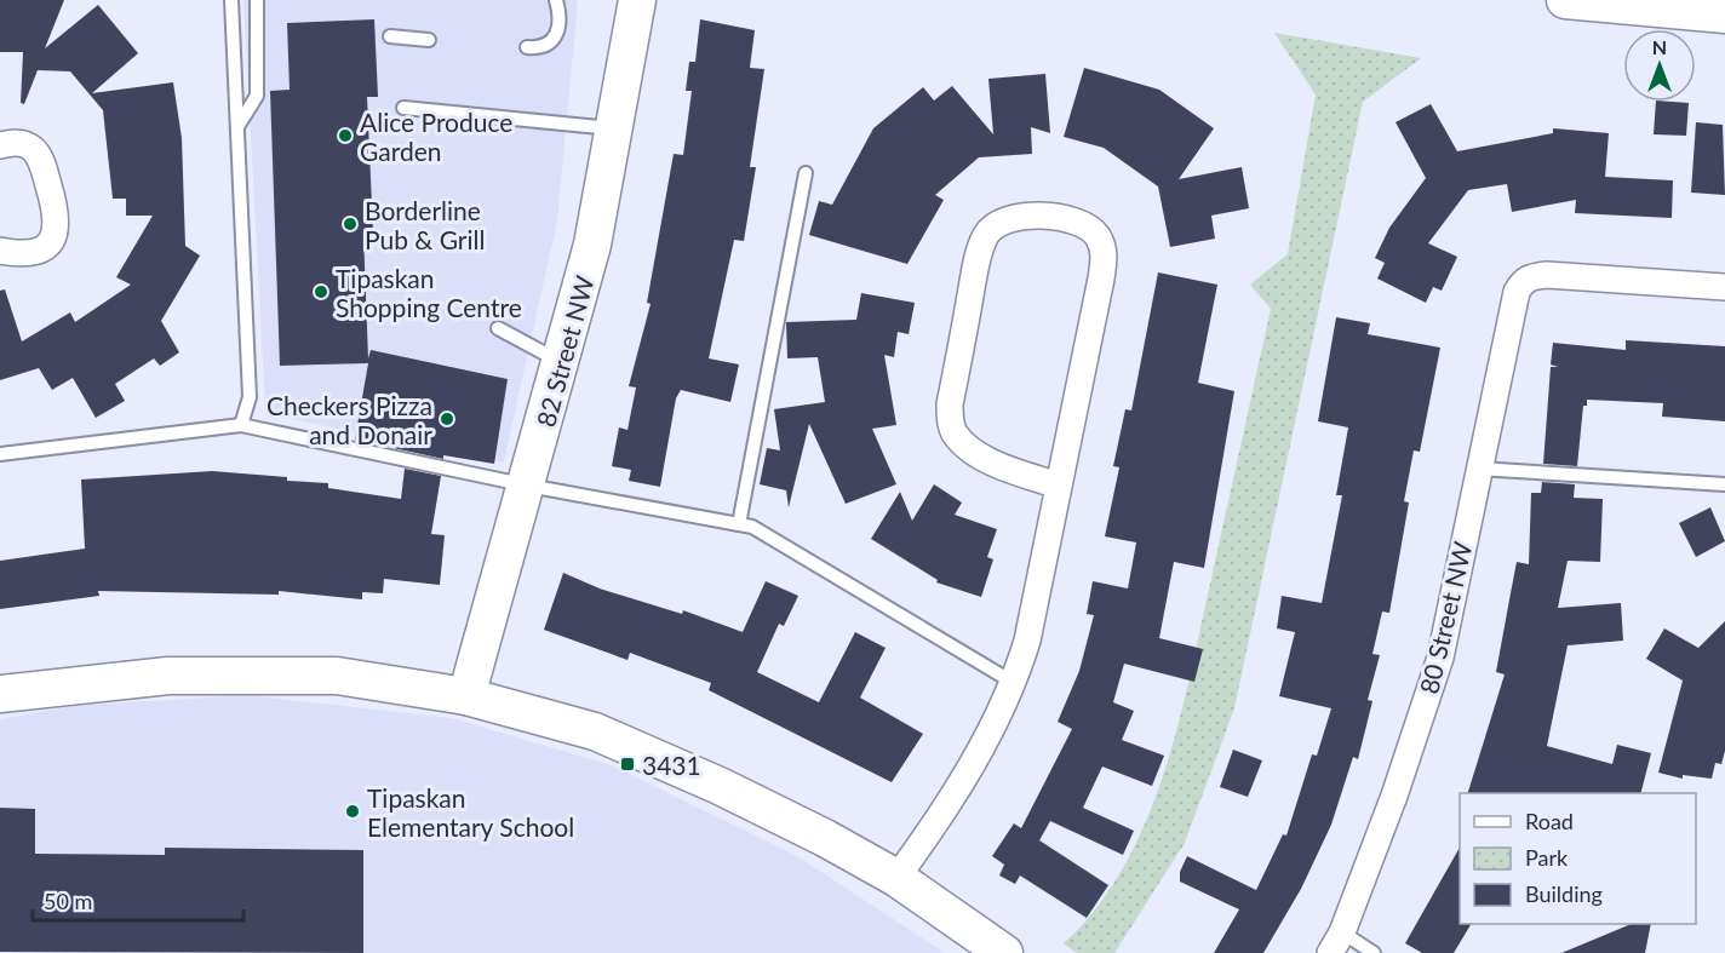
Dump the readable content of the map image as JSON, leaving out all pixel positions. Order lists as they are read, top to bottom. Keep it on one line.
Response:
{"streets":{"street":["82 Street NW","80 Street NW"]},"places":{"other":["Alice Produce Garden","Borderline Pub & Grill","Tipaskan Shopping Centre","Checkers Pizza and Donair","Tipaskan Elementary School"],"transit":["3431"]},"legend":["Road","Park","Building"],"scale_bar":"50 m","north":"top"}
